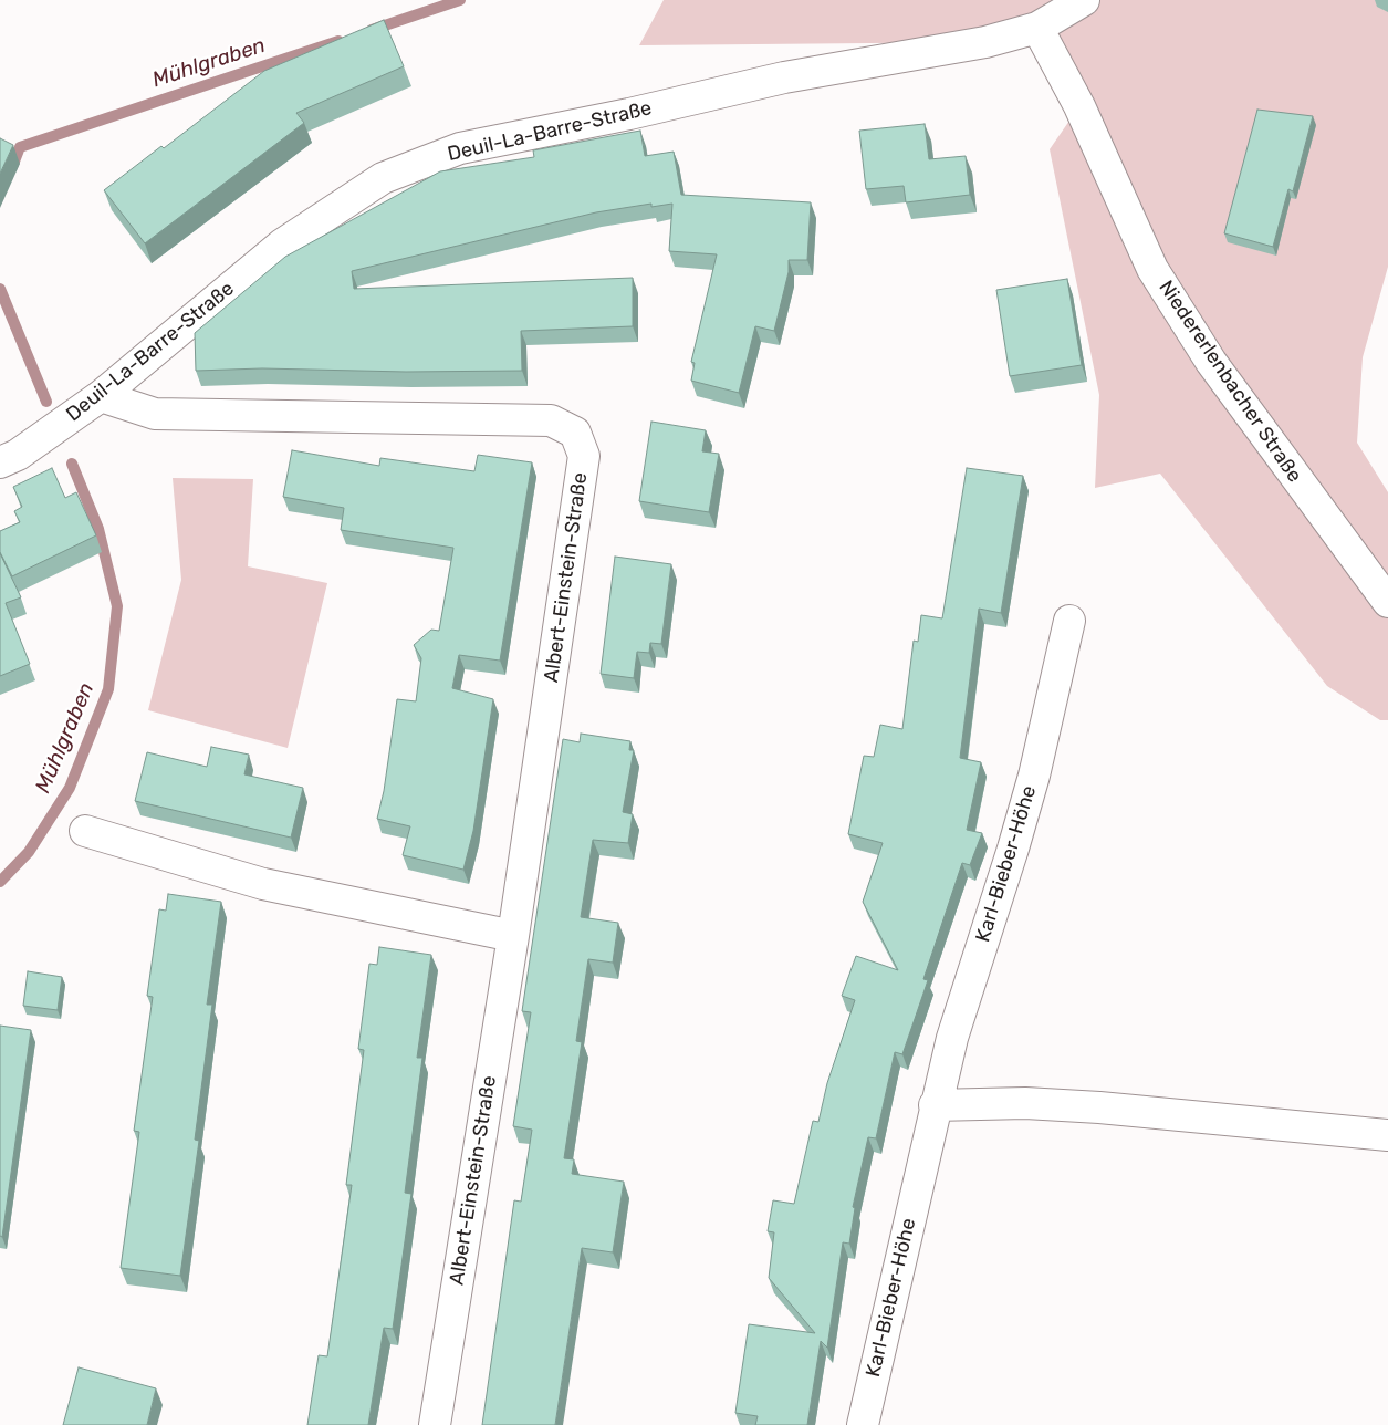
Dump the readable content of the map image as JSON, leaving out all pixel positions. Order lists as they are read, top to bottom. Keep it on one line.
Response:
{"streets":{"street":["Deuil-La-Barre-Straße","Niedererlenbacher Straße","Albert-Einstein-Straße","Karl-Bieber-Höhe"]},"crossings":[["Deuil-La-Barre-Straße","Niedererlenbacher Straße"],["Deuil-La-Barre-Straße","Albert-Einstein-Straße"]],"water":["Mühlgraben"]}
